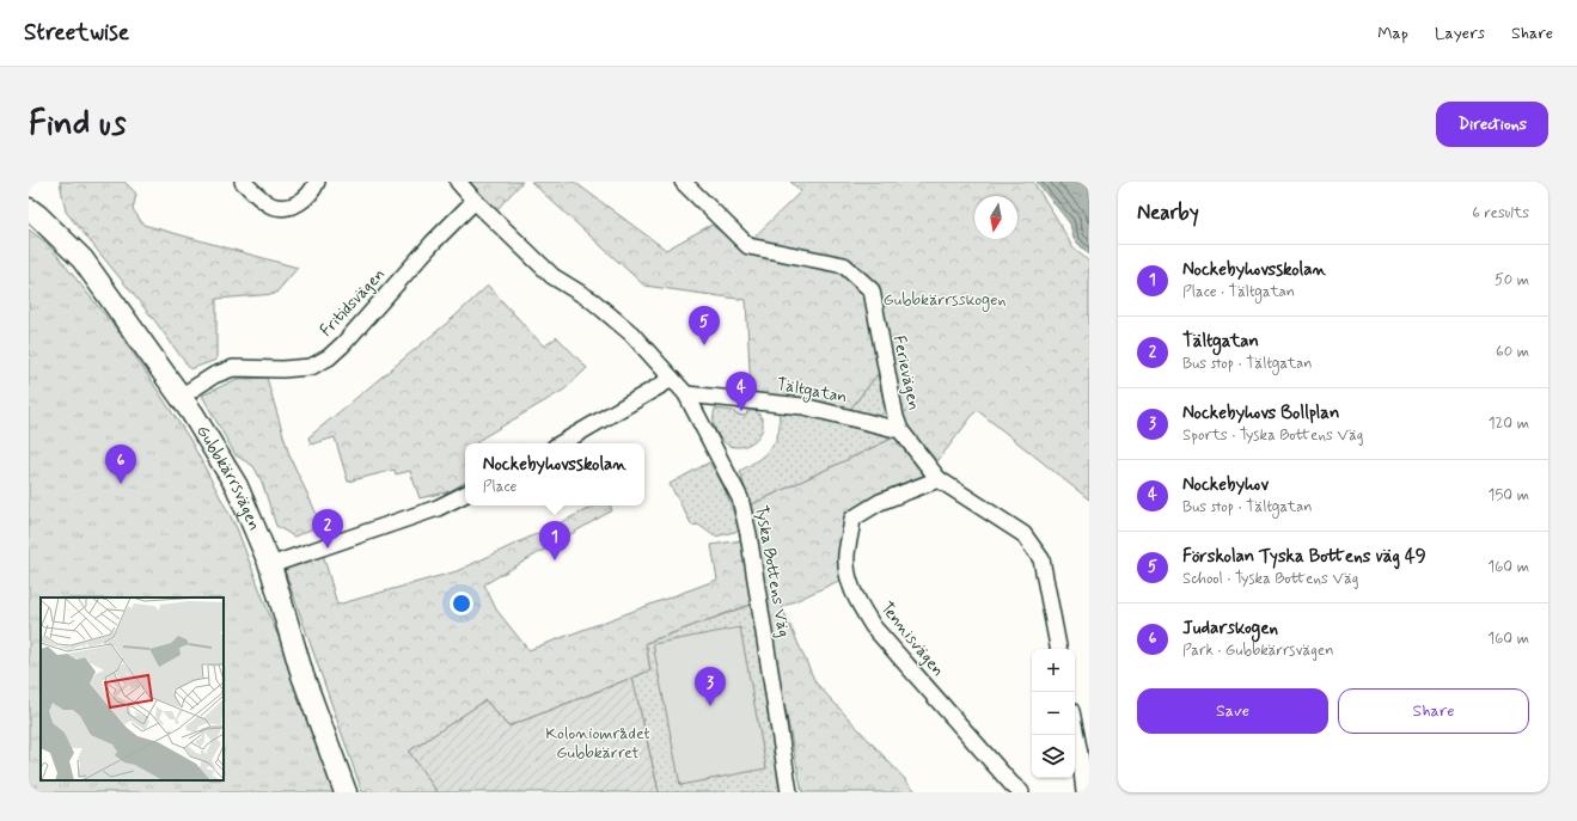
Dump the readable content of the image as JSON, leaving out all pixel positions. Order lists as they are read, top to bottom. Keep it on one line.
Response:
{"streets":{"street":["Fritidsvägen","Ferievägen","Tältgatan","Gubbkärrsvägen","Tyska Bottens Väg","Tennisvägen"]},"crossings":[["Fritidsvägen","Gubbkärrsvägen"],["Fritidsvägen","Tyska Bottens Väg"],["Ferievägen","Tältgatan"],["Ferievägen","Tennisvägen"],["Tältgatan","Tyska Bottens Väg"]],"parks":["Gubbkärrsskogen","Koloniområdet Gubbkärret"],"north":"bottom","page":{"header":"Streetwise","nav":["Map","Layers","Share"],"buttons":["Directions",["Save","Share"]],"title":"Find us","heading":["Nearby","6 results"],"list":[{"mark":"1","name":"Nockebyhovsskolan","note":"Place · Tältgatan","value":"50 m"},{"mark":"2","name":"Tältgatan","note":"Bus stop · Tältgatan","value":"60 m"},{"mark":"3","name":"Nockebyhovs Bollplan","note":"Sports · Tyska Bottens Väg","value":"120 m"},{"mark":"4","name":"Nockebyhov","note":"Bus stop · Tältgatan","value":"150 m"},{"mark":"5","name":"Förskolan Tyska Bottens väg 49","note":"School · Tyska Bottens Väg","value":"160 m"},{"mark":"6","name":"Judarskogen","note":"Park · Gubbkärrsvägen","value":"160 m"}],"pins":["5","4","6","2","1","3"],"popup":["Nockebyhovsskolan","Place"],"map_buttons":["+","−"]}}
